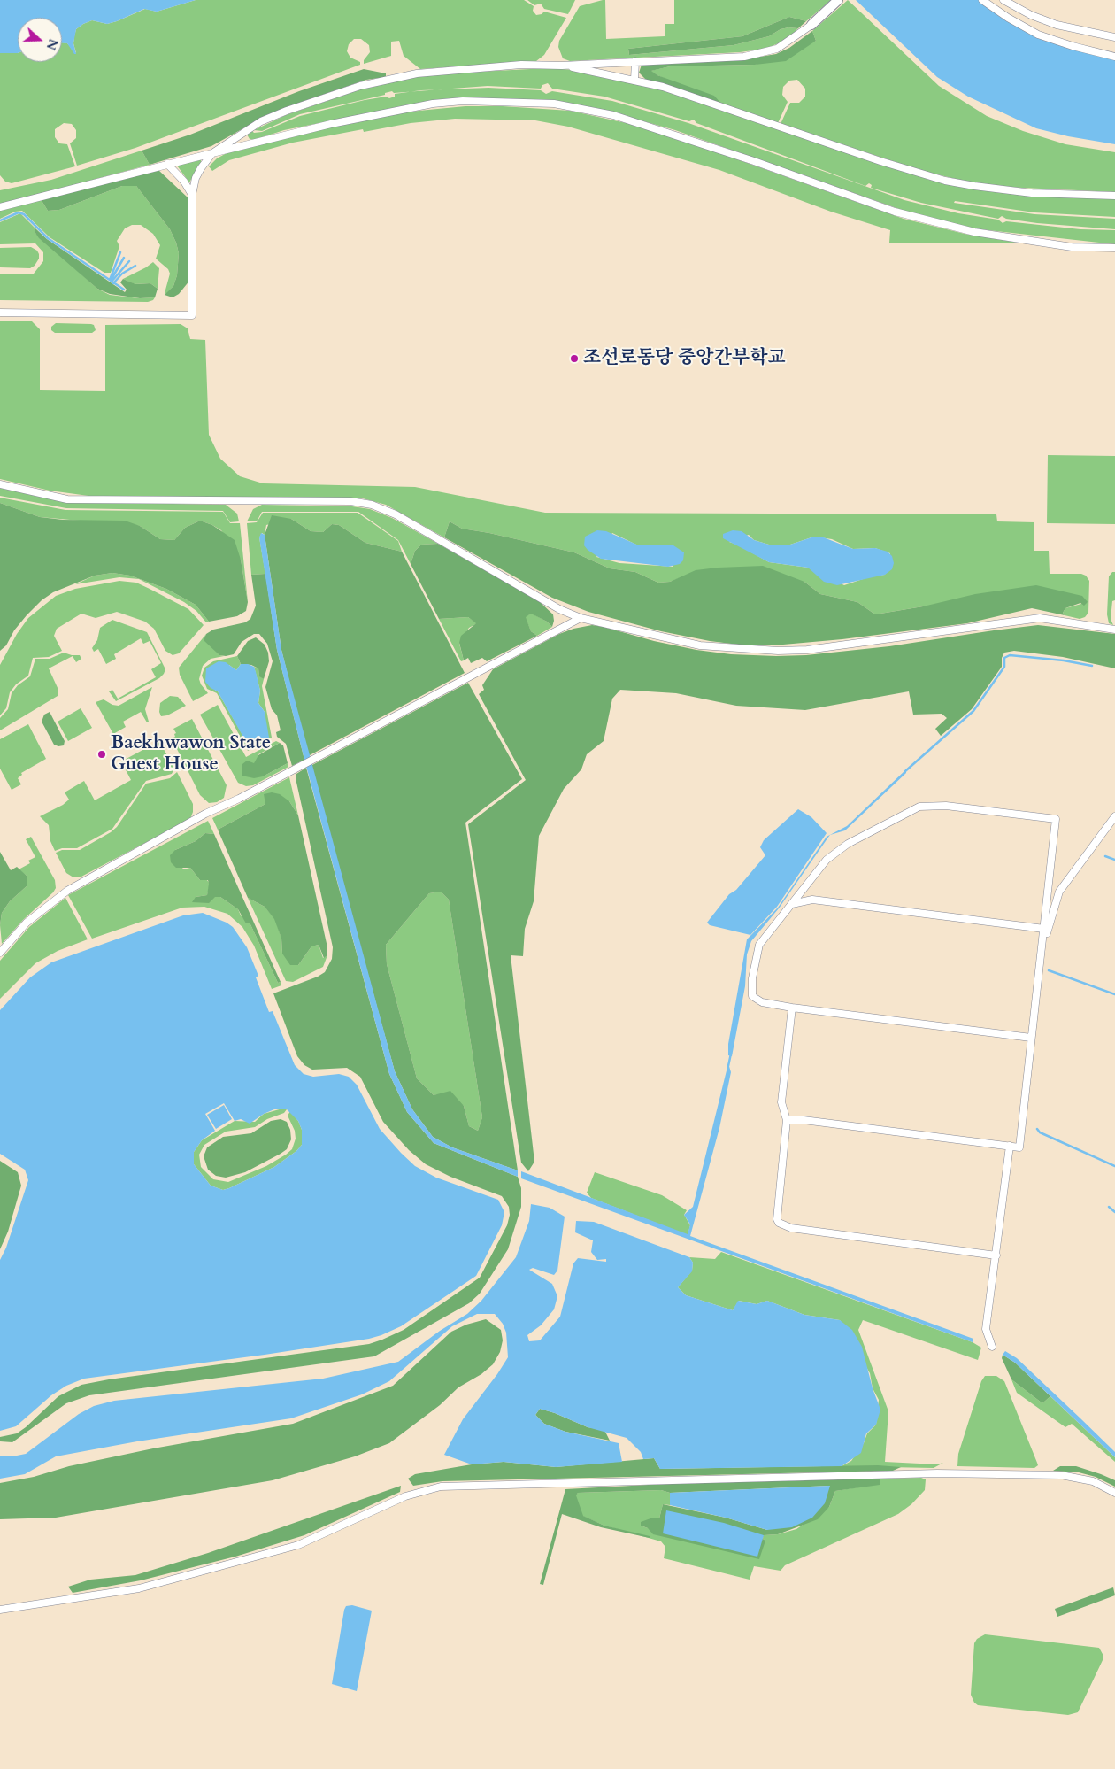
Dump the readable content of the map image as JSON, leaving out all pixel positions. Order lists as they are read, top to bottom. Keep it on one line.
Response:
{"places":["조선로동당 중앙간부학교","Baekhwawon State Guest House"],"north":"right"}
